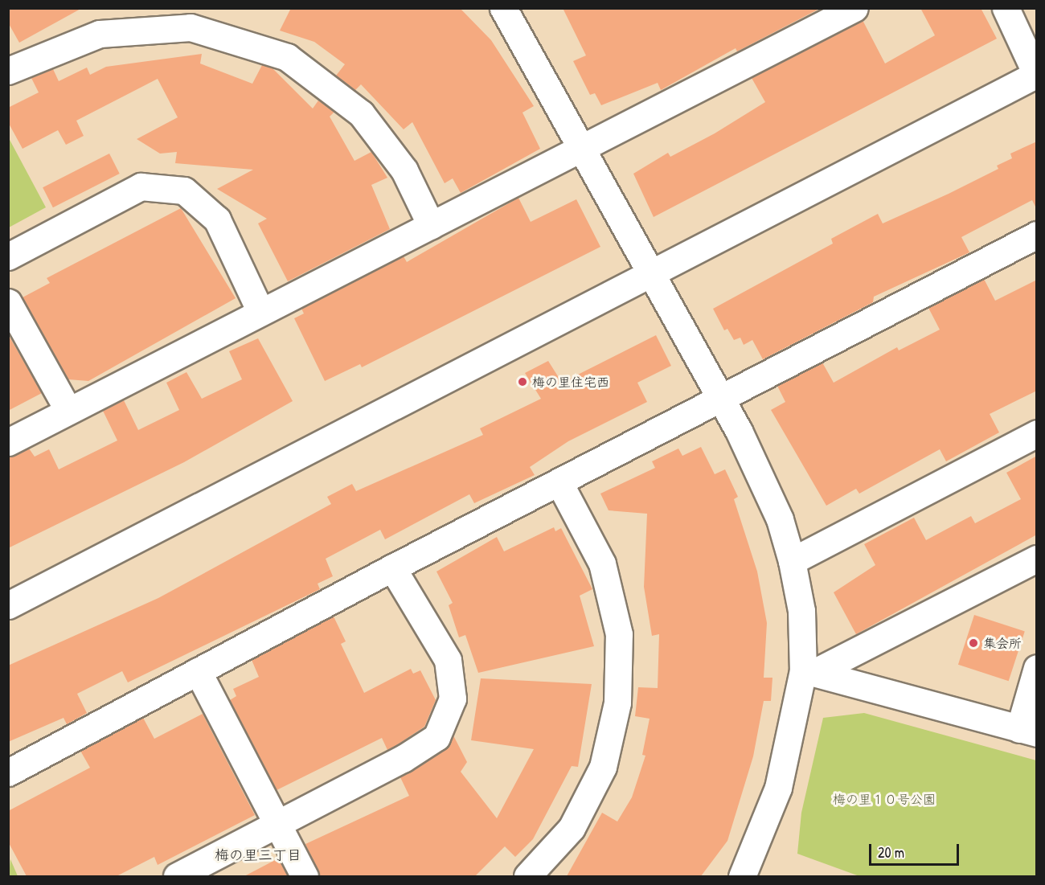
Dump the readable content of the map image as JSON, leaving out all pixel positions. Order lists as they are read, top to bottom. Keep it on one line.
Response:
{"districts":["梅の里三丁目"],"parks":["梅の里１０号公園"],"places":["梅の里住宅西","集会所"],"scale_bar":"20 m"}
